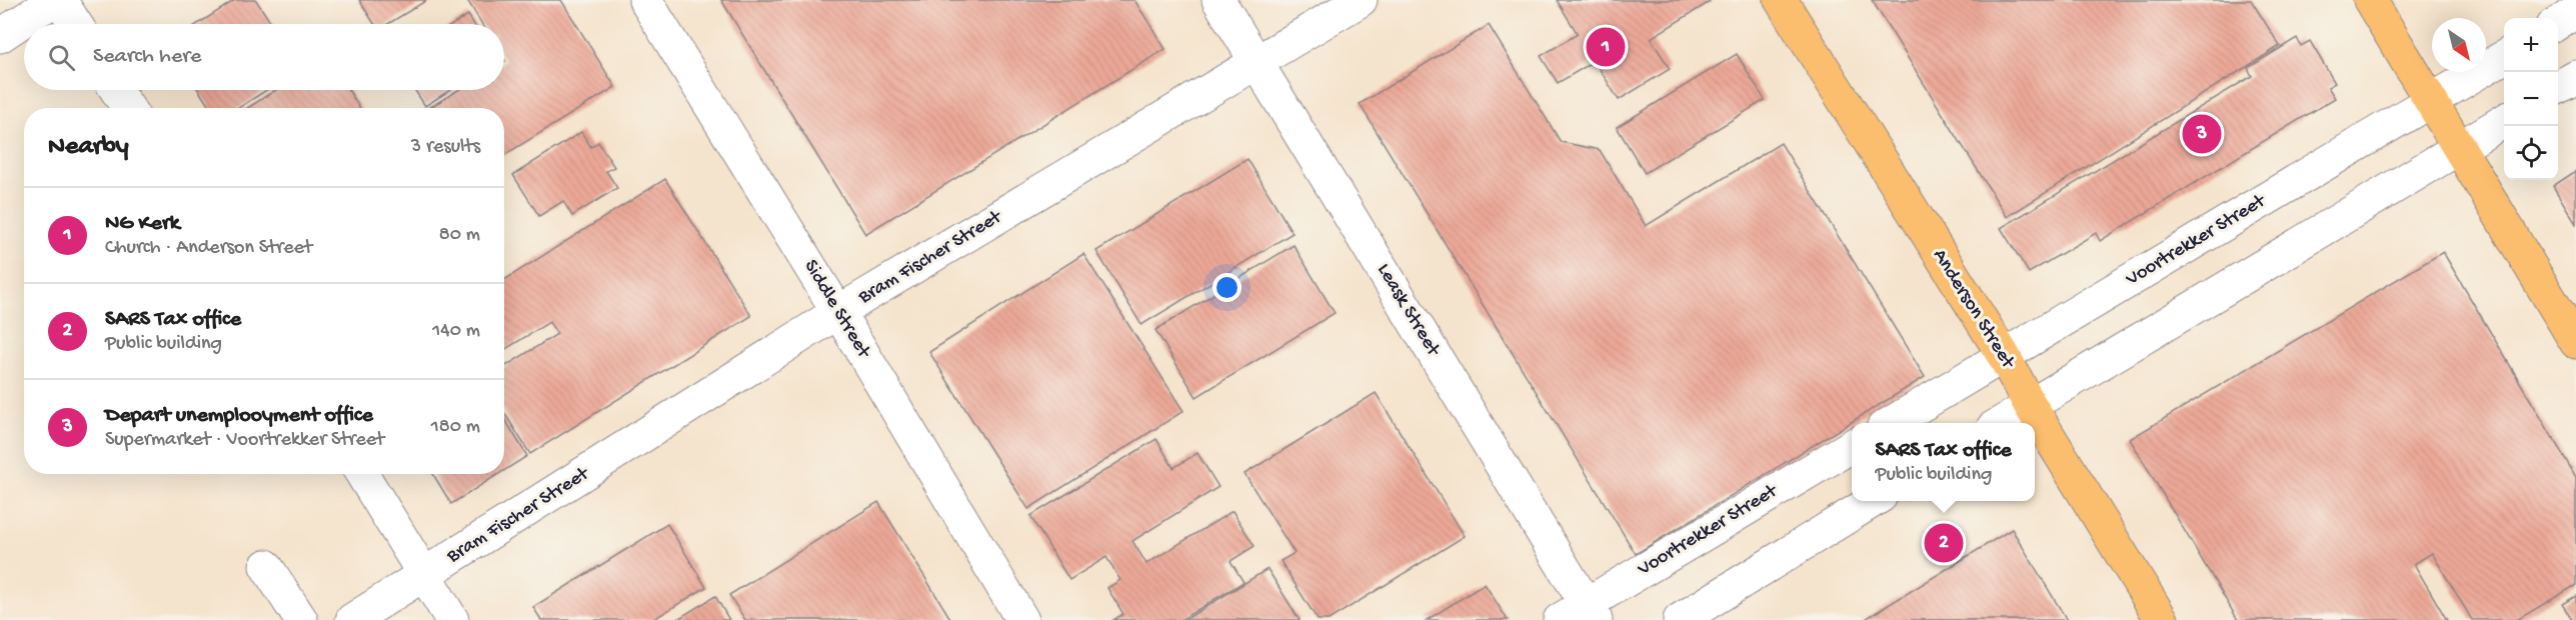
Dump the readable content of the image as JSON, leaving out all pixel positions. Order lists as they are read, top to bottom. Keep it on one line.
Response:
{"streets":{"main road":["Anderson Street"],"street":["Voortrekker Street","Bram Fischer Street","Siddle Street","Leask Street"]},"crossings":[["Voortrekker Street","Anderson Street"],["Voortrekker Street","Leask Street"],["Bram Fischer Street","Siddle Street"],["Bram Fischer Street","Leask Street"]],"north":"bottom right","page":{"map_buttons":["+","−"],"search":"Search here","pins":["1","3","2"],"heading":["Nearby","3 results"],"list":[{"mark":"1","name":"NG Kerk","note":"Church · Anderson Street","value":"80 m"},{"mark":"2","name":"SARS Tax office","note":"Public building","value":"140 m"},{"mark":"3","name":"Depart unemplooyment office","note":"Supermarket · Voortrekker Street","value":"180 m"}],"popup":["SARS Tax office","Public building"]}}
